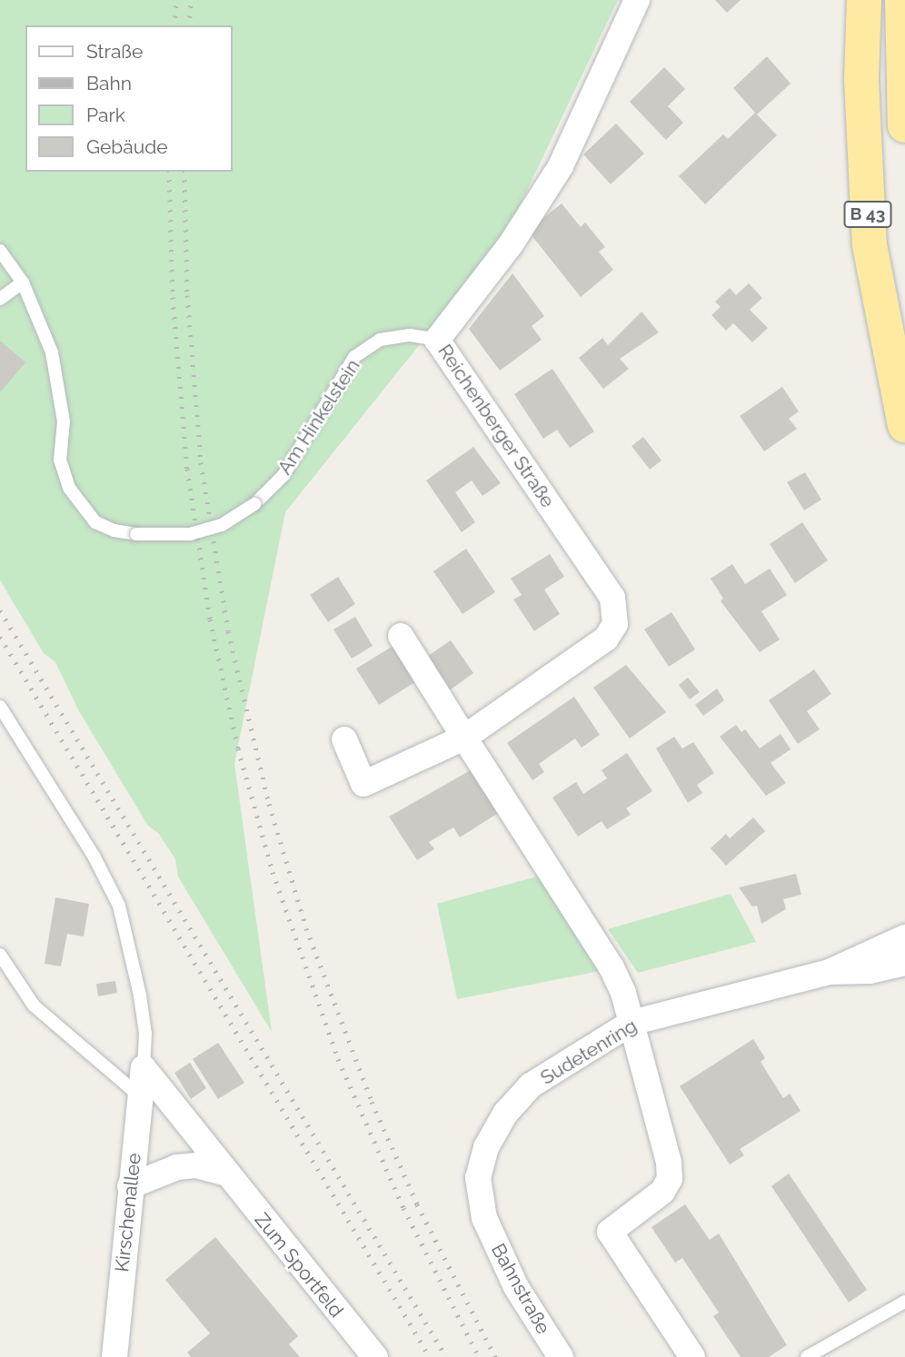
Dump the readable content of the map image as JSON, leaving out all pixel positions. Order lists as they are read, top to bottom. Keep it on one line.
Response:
{"streets":{"highway":["B 43"],"street":["Reichenberger Straße","Sudetenring","Kirschenallee","Zum Sportfeld","Bahnstraße"],"lane":["Am Hinkelstein"]},"crossings":[["Am Hinkelstein","Reichenberger Straße"],["Sudetenring","Bahnstraße"],["Kirschenallee","Zum Sportfeld"]],"legend":["Straße","Bahn","Park","Gebäude"]}
